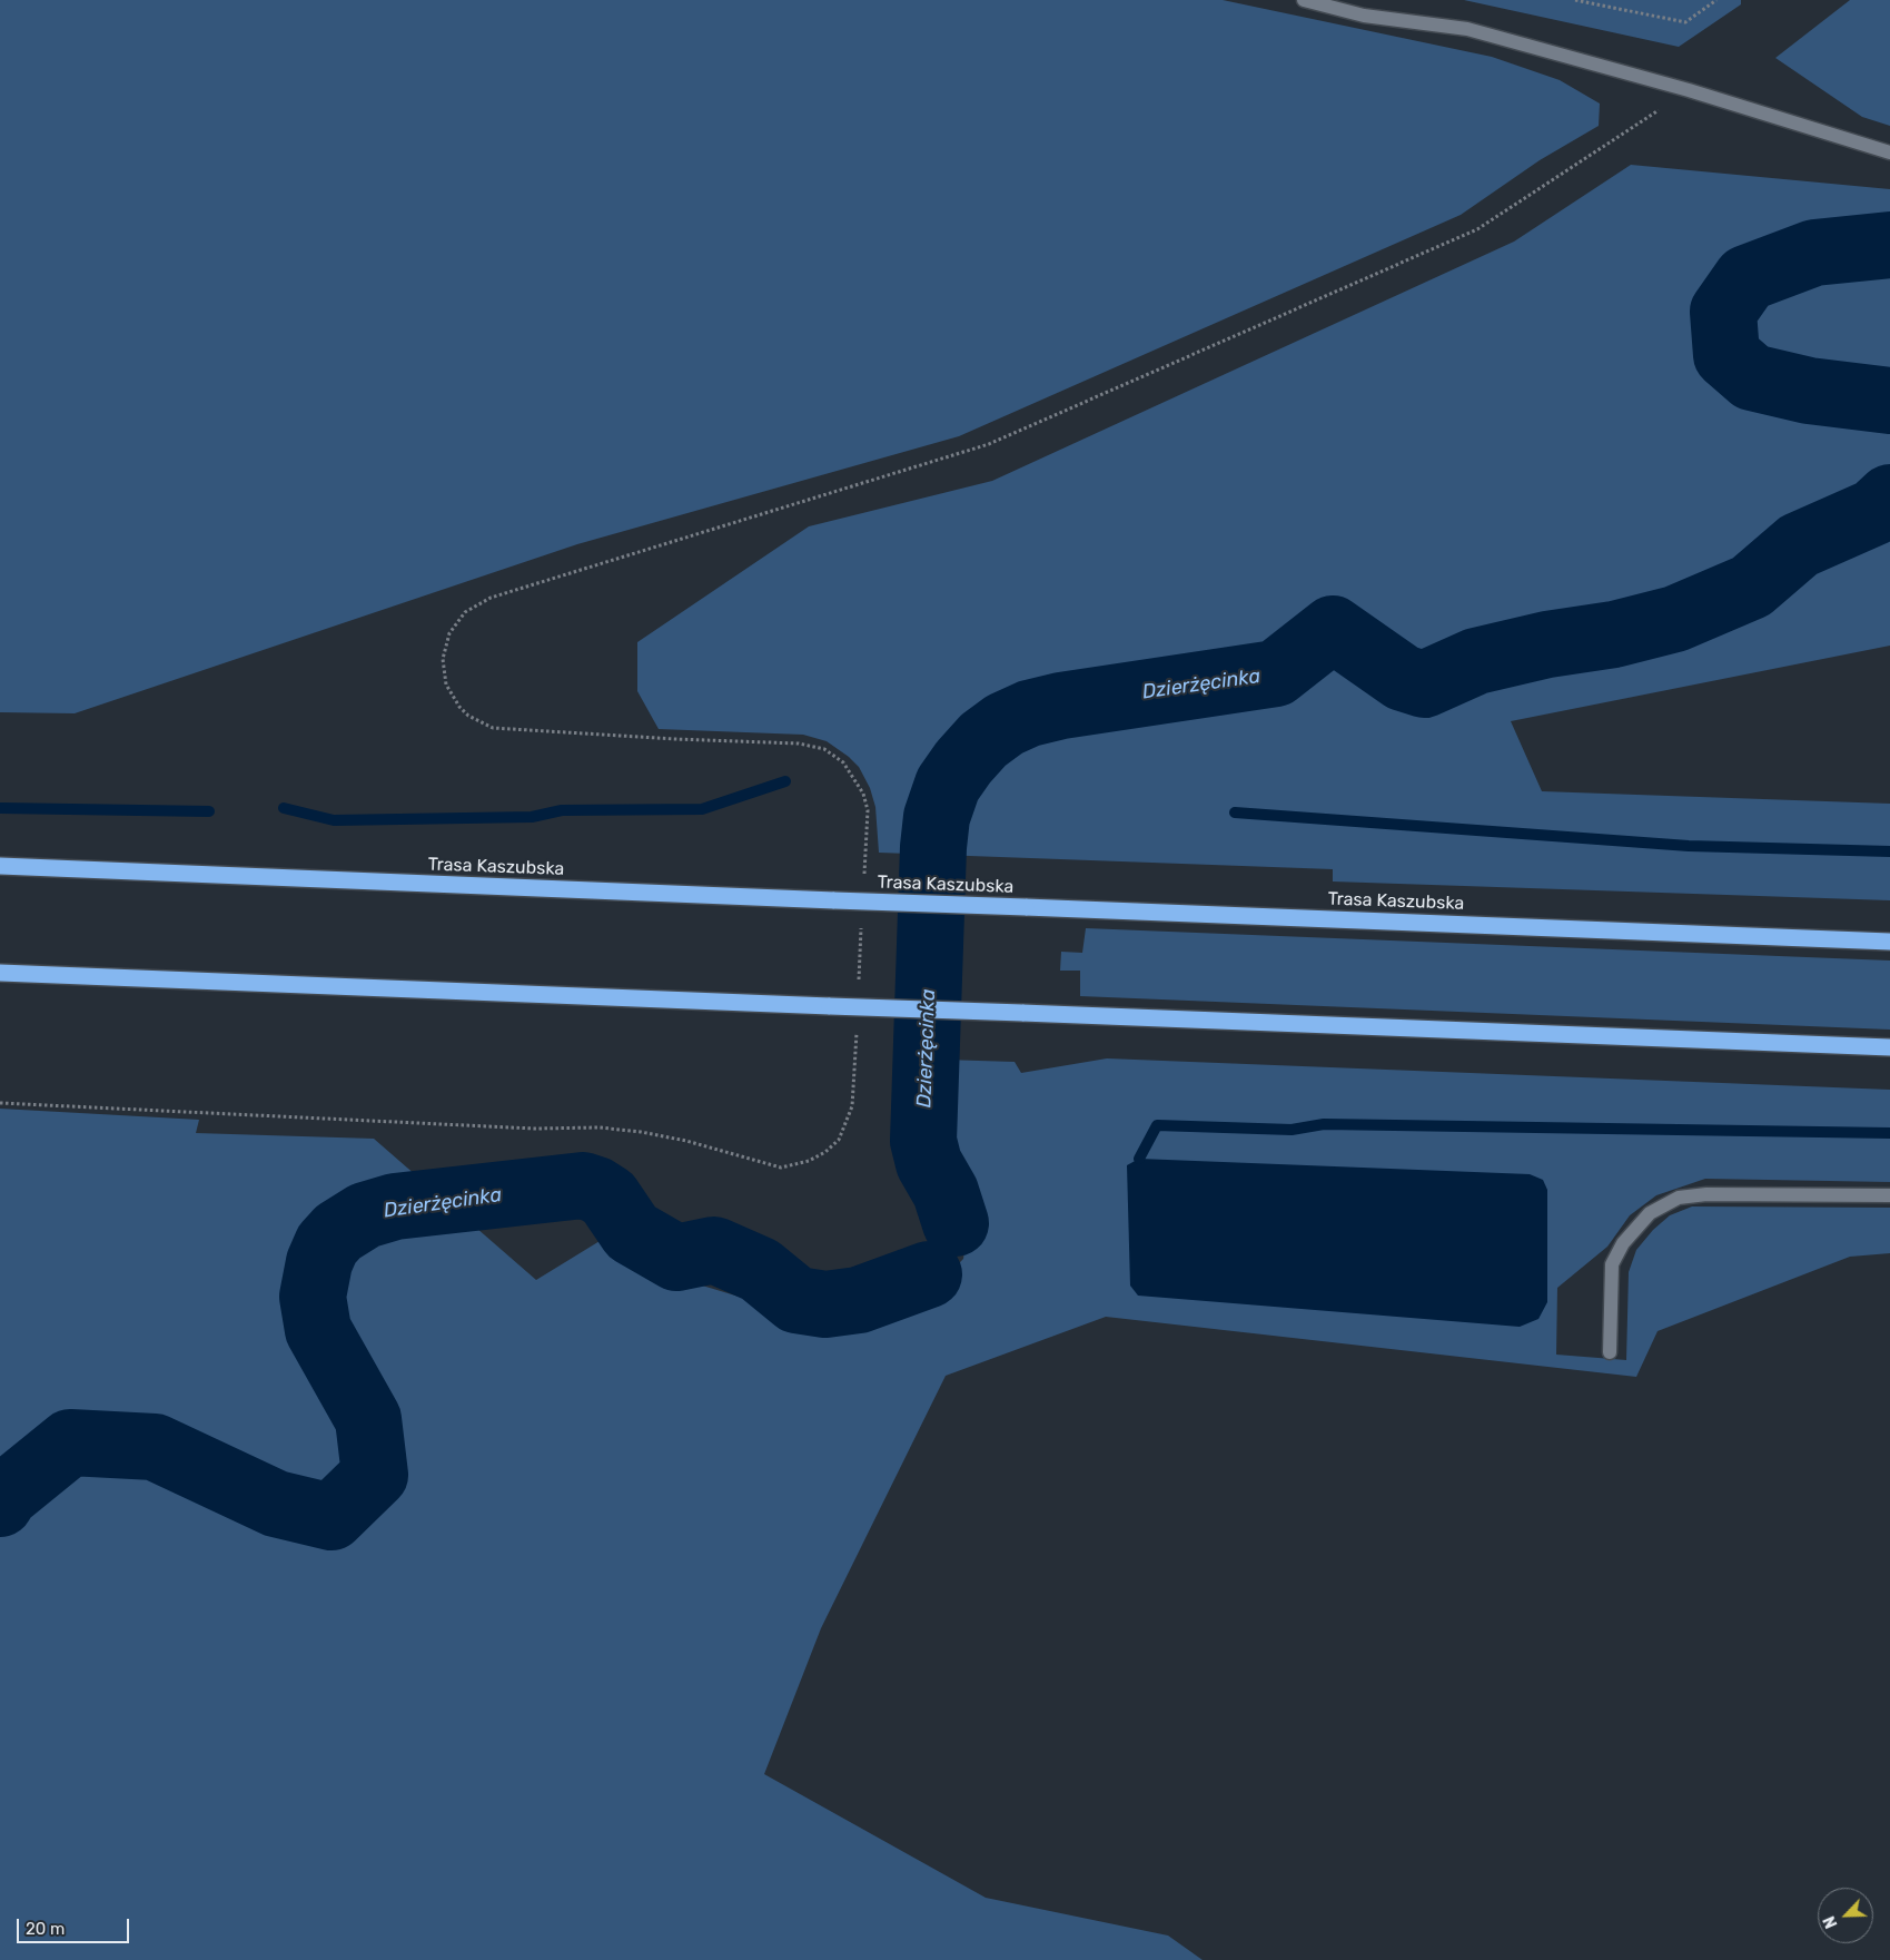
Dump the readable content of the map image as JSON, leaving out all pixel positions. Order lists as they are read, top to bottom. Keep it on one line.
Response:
{"streets":{"highway":["Trasa Kaszubska"]},"water":["Dzierżęcinka"],"scale_bar":"20 m","north":"bottom left"}
